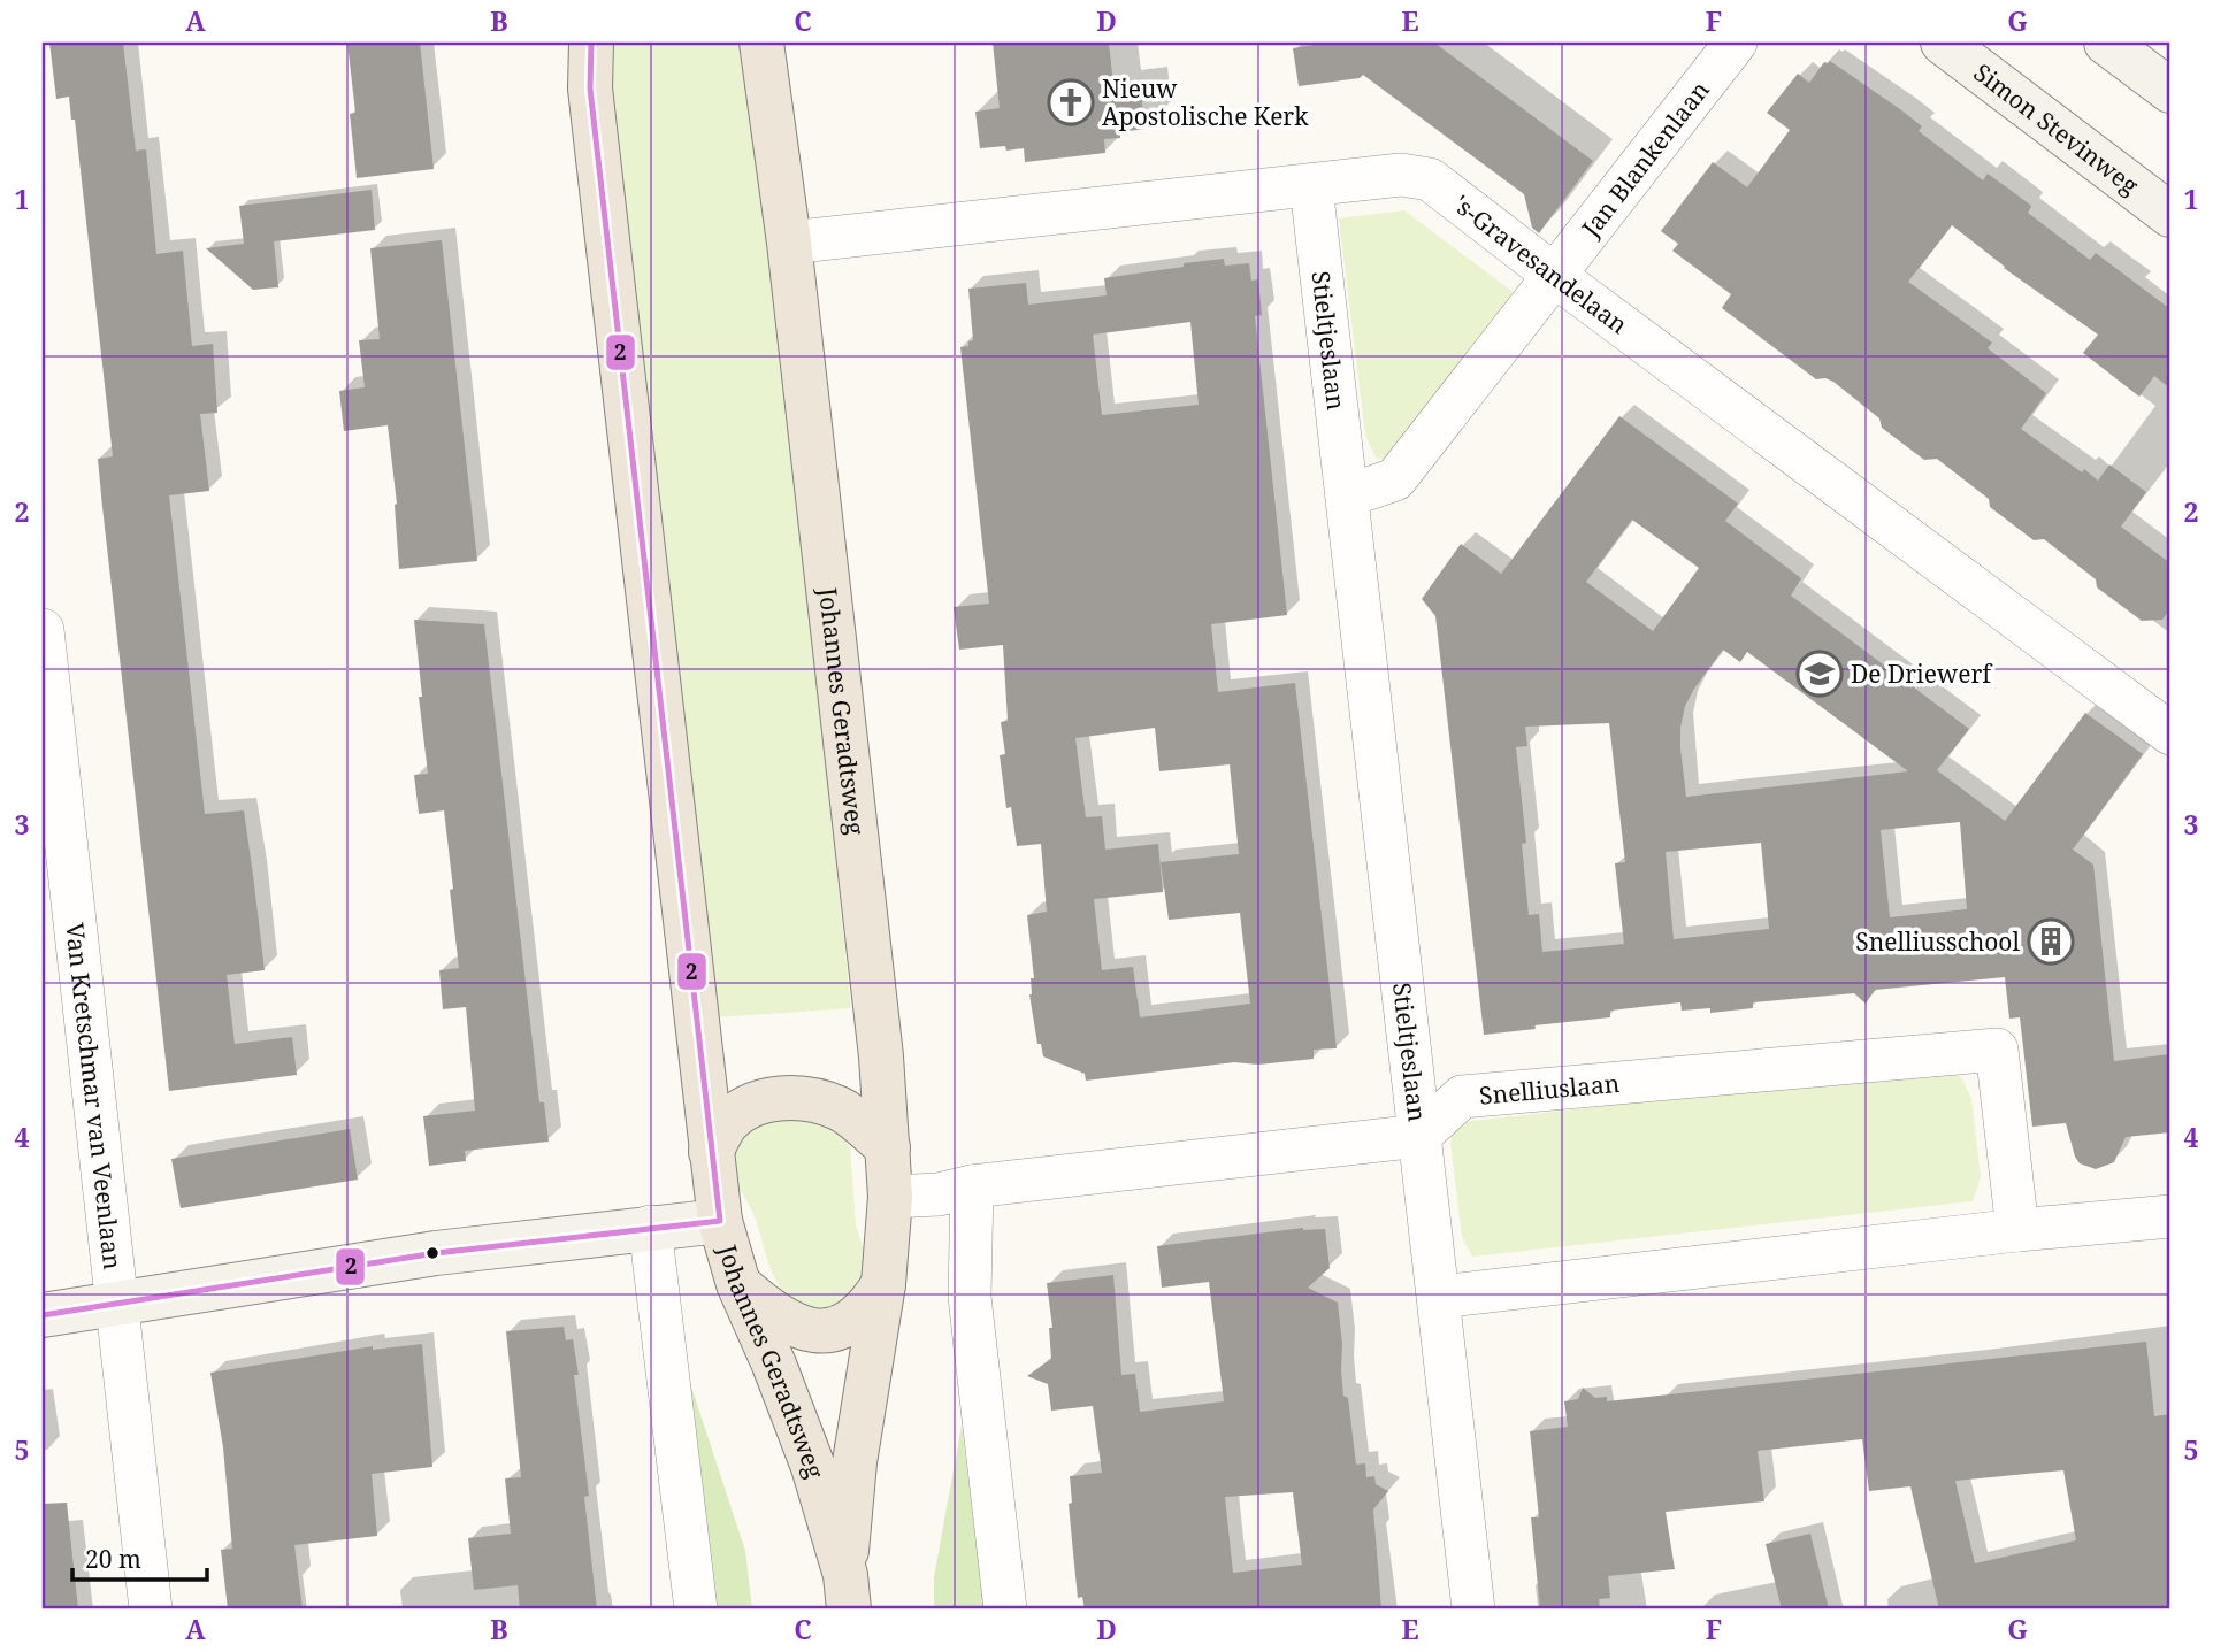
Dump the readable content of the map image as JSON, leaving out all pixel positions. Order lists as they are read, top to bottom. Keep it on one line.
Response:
{"streets":{"main road":["Johannes Geradtsweg"],"street":["Simon Stevinweg","Jan Blankenlaan","'s-Gravesandelaan","Stieltjeslaan","Snelliuslaan","Van Kretschmar van Veenlaan"]},"crossings":[["Jan Blankenlaan","'s-Gravesandelaan"],["'s-Gravesandelaan","Stieltjeslaan"],["'s-Gravesandelaan","Johannes Geradtsweg"],["Stieltjeslaan","Snelliuslaan"]],"places":{"church":["Nieuw Apostolische Kerk"],"school or university":["De Driewerf"],"building":["Snelliusschool"]},"lines":["transit line 2"],"scale_bar":"20 m","grid":{"columns":["A","B","C","D","E","F","G"],"rows":["1","2","3","4","5"]}}
